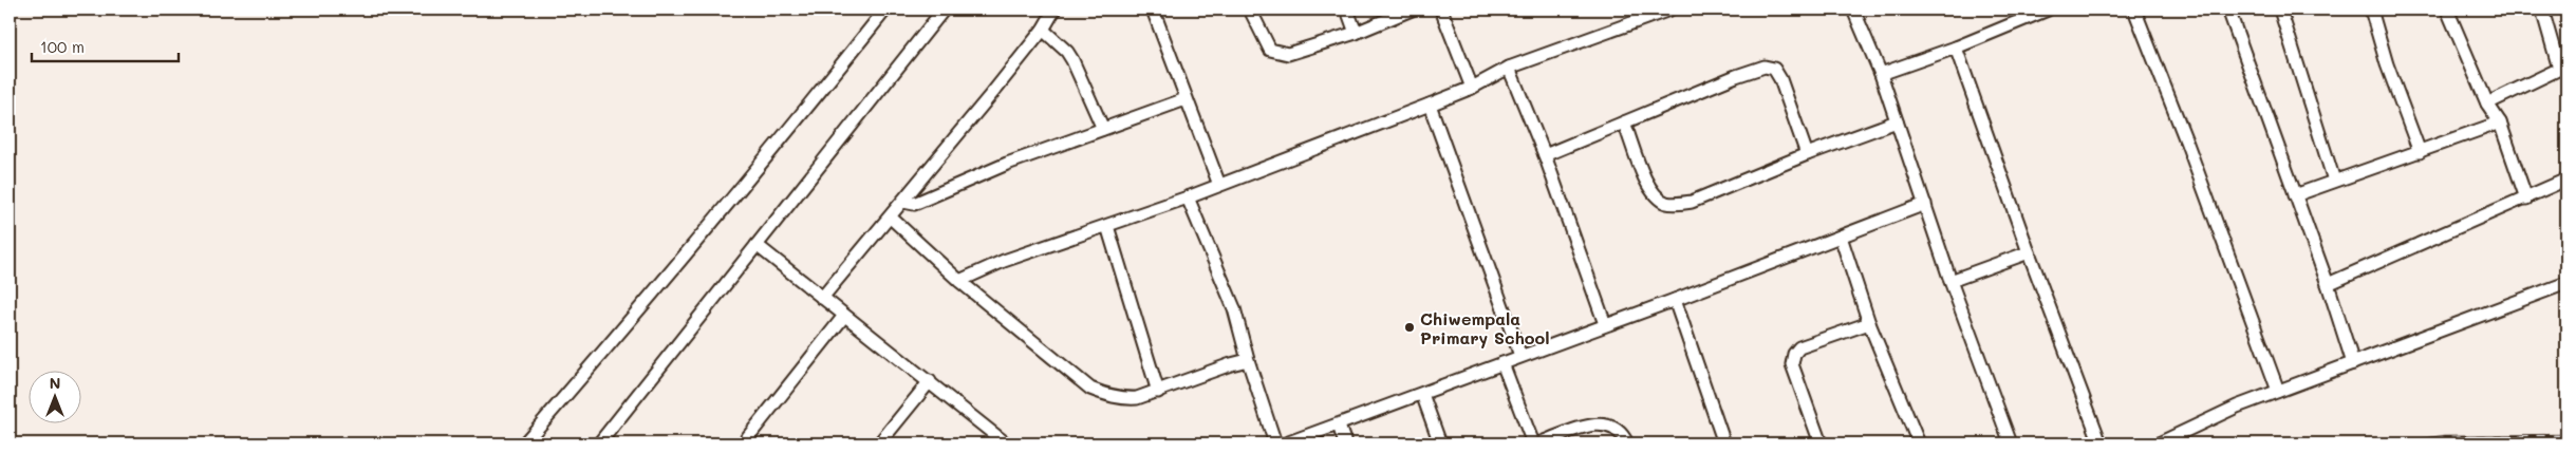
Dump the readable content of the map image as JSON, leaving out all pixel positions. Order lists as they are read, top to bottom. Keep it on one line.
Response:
{"places":["Chiwempala Primary School"],"scale_bar":"100 m","north":"top"}
